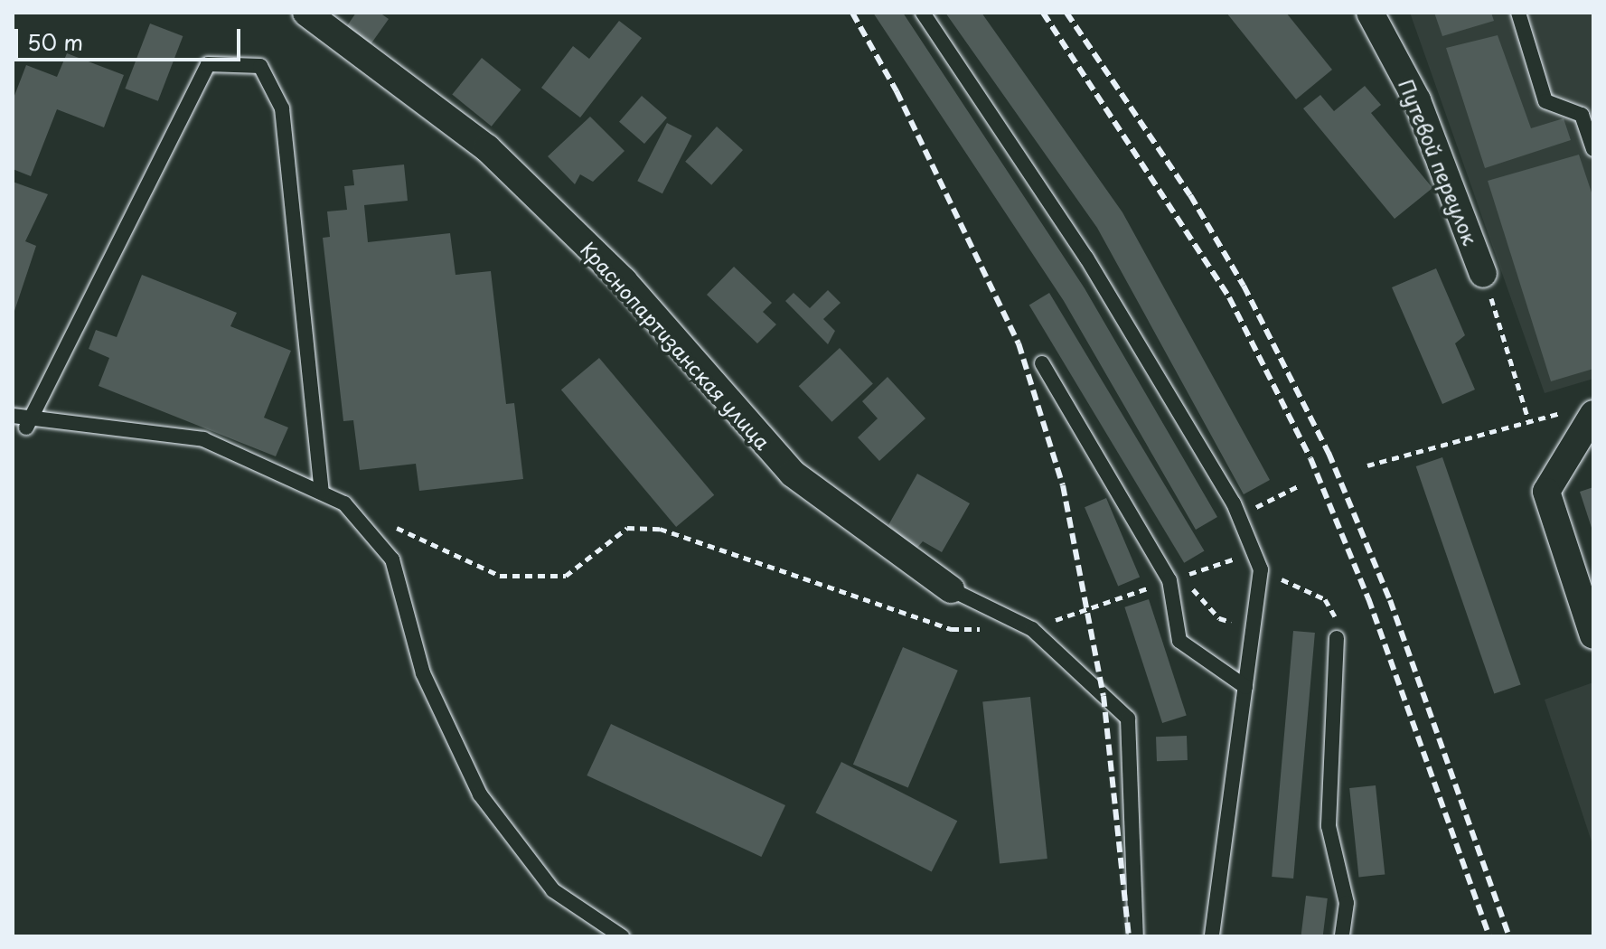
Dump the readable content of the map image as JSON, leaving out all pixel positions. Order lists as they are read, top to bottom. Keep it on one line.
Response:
{"streets":{"street":["Путевой переулок","Краснопартизанская улица"]},"scale_bar":"50 m"}
